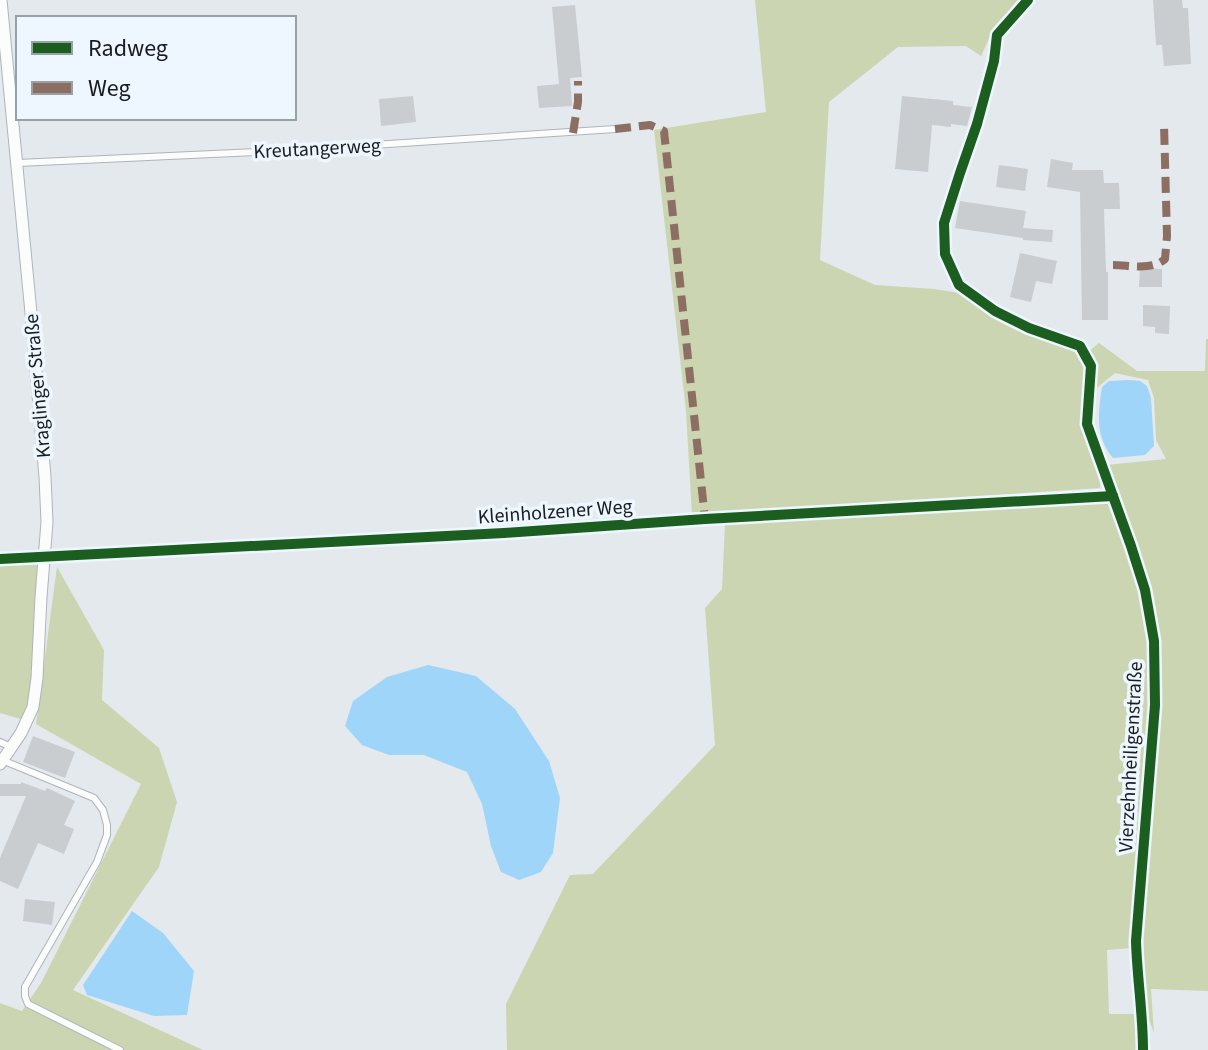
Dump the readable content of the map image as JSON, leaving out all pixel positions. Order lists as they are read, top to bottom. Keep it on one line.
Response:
{"streets":{"street":["Kraglinger Straße","Kleinholzener Weg","Vierzehnheiligenstraße"],"lane":["Kreutangerweg"]},"crossings":[["Kreutangerweg","Kraglinger Straße"],["Kraglinger Straße","Kleinholzener Weg"],["Kleinholzener Weg","Vierzehnheiligenstraße"]],"legend":["Radweg","Weg"]}
